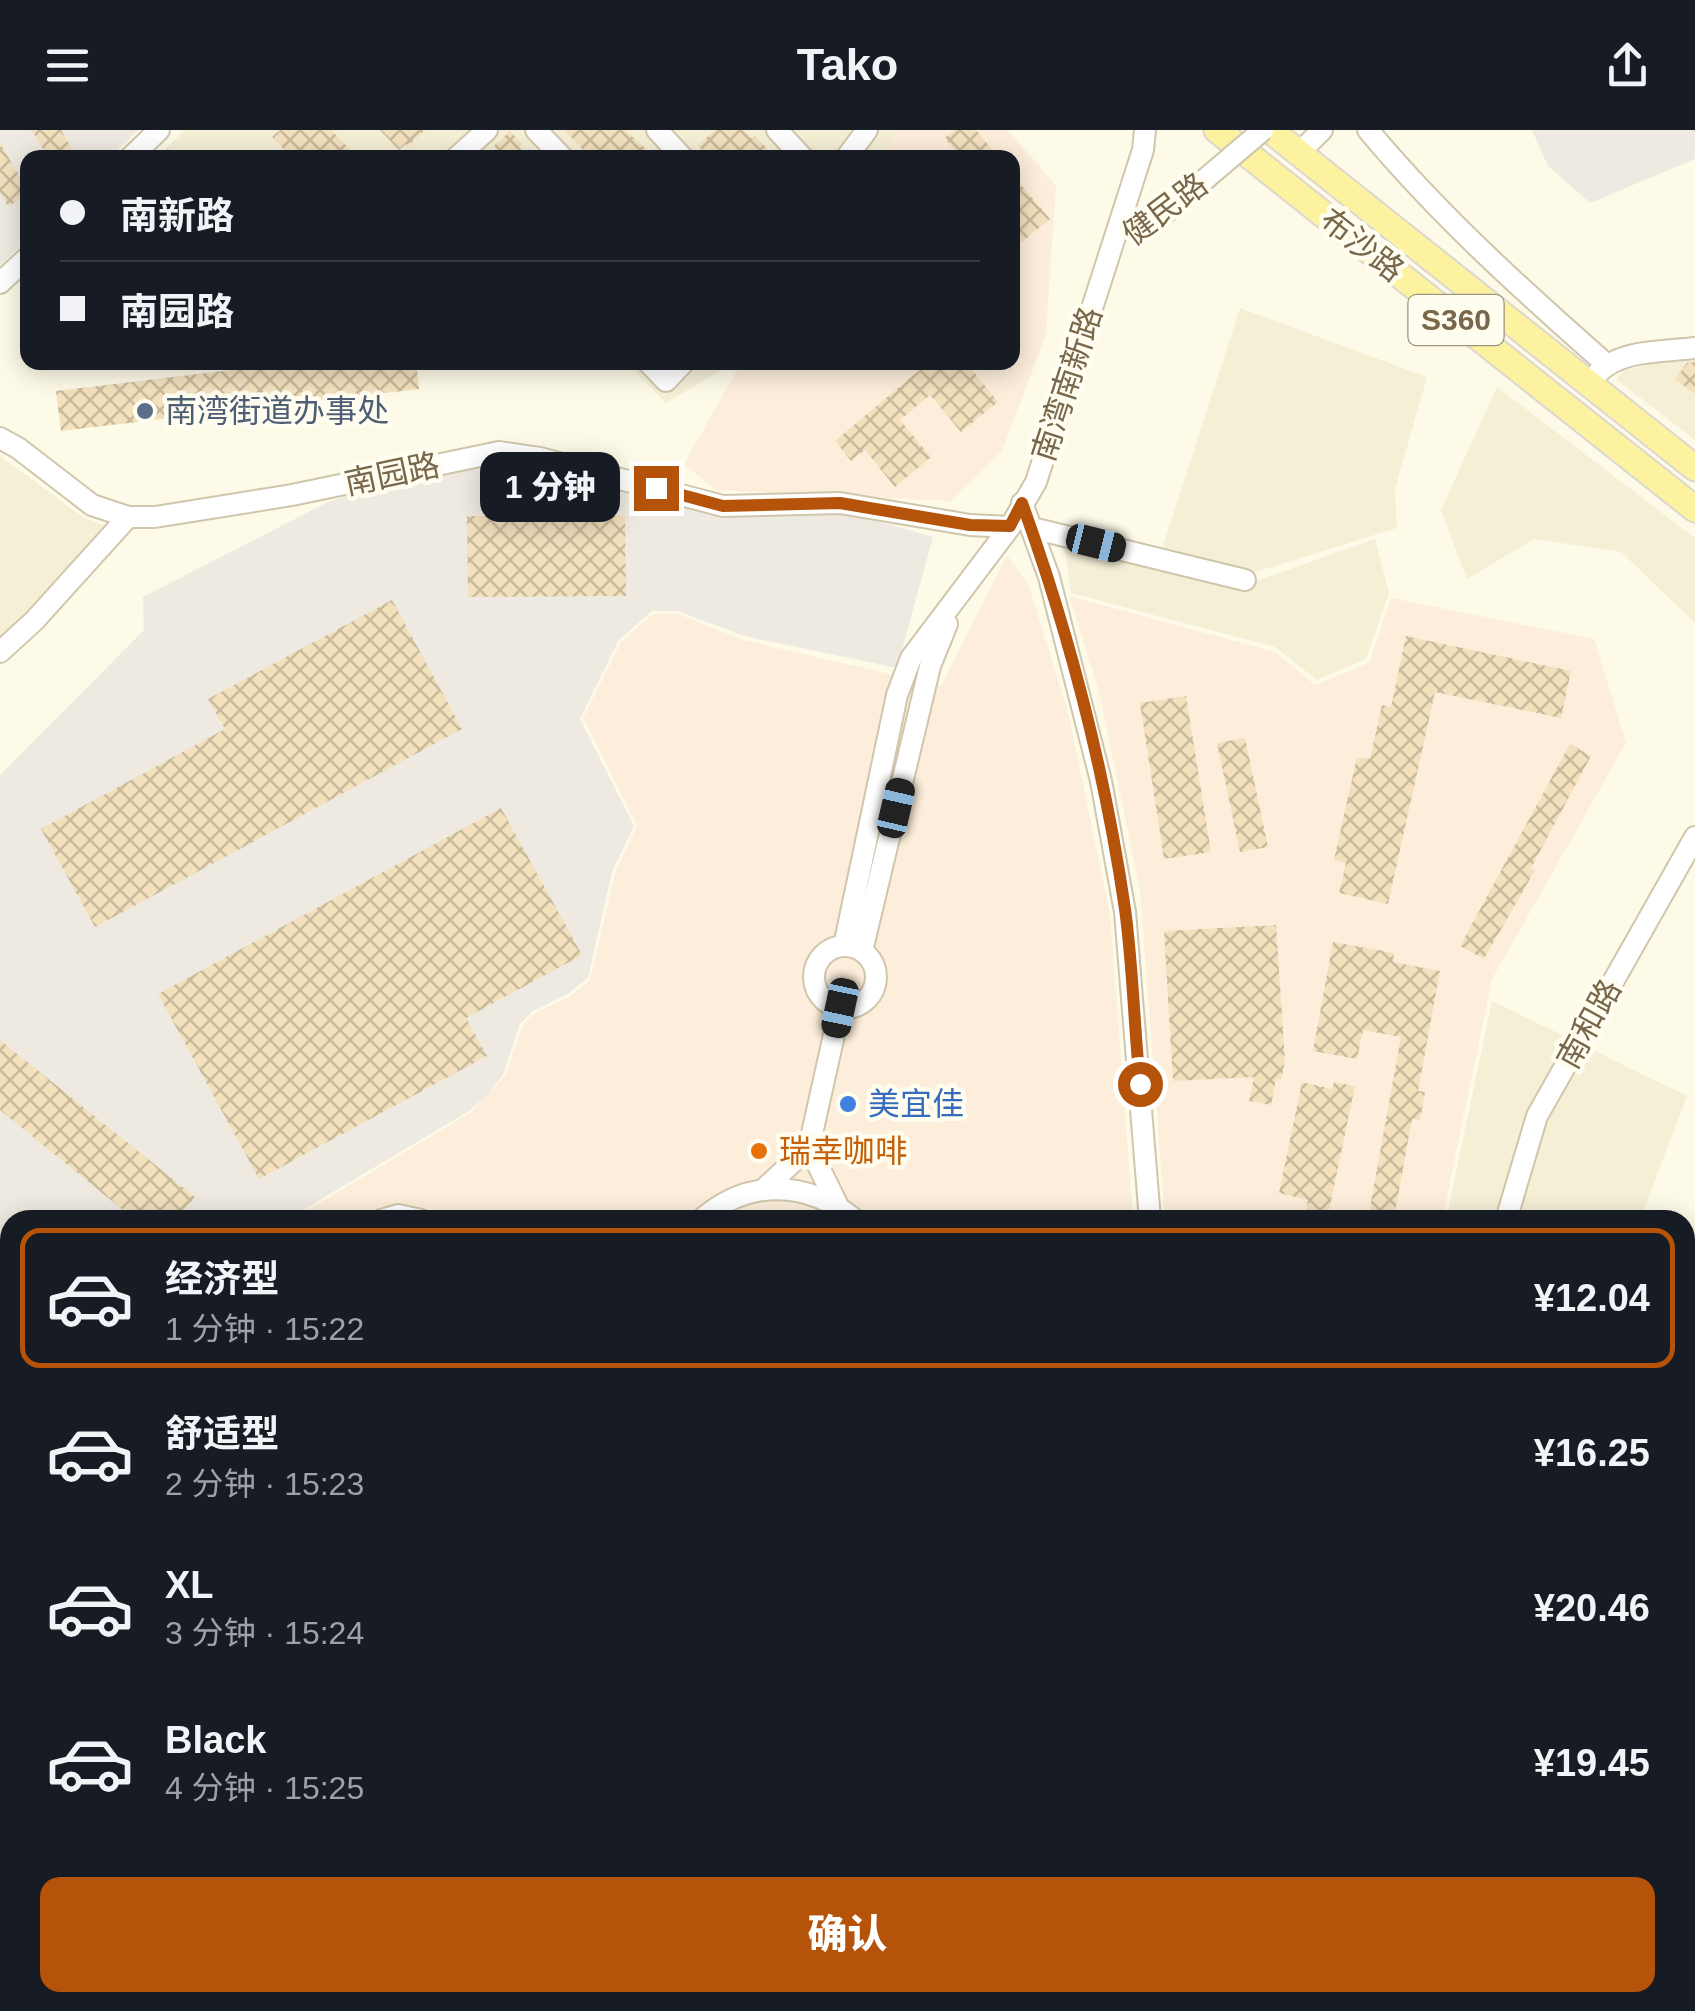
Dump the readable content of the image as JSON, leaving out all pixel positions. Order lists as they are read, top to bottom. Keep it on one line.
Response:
{"streets":{"main road":["布沙路","S360"],"street":["健民路","南湾南新路","南园路","南和路"]},"crossings":[["健民路","布沙路"],["健民路","南湾南新路"],["南湾南新路","南园路"]],"places":["南湾街道办事处","美宜佳","瑞幸咖啡"],"page":{"header":"Tako","banner":["南新路","南园路"],"bubble":"1 分钟","list":[{"name":"经济型","note":"1 分钟 · 15:22","value":"¥12.04"},{"name":"舒适型","note":"2 分钟 · 15:23","value":"¥16.25"},{"name":"XL","note":"3 分钟 · 15:24","value":"¥20.46"},{"name":"Black","note":"4 分钟 · 15:25","value":"¥19.45"}],"buttons":"确认"}}
